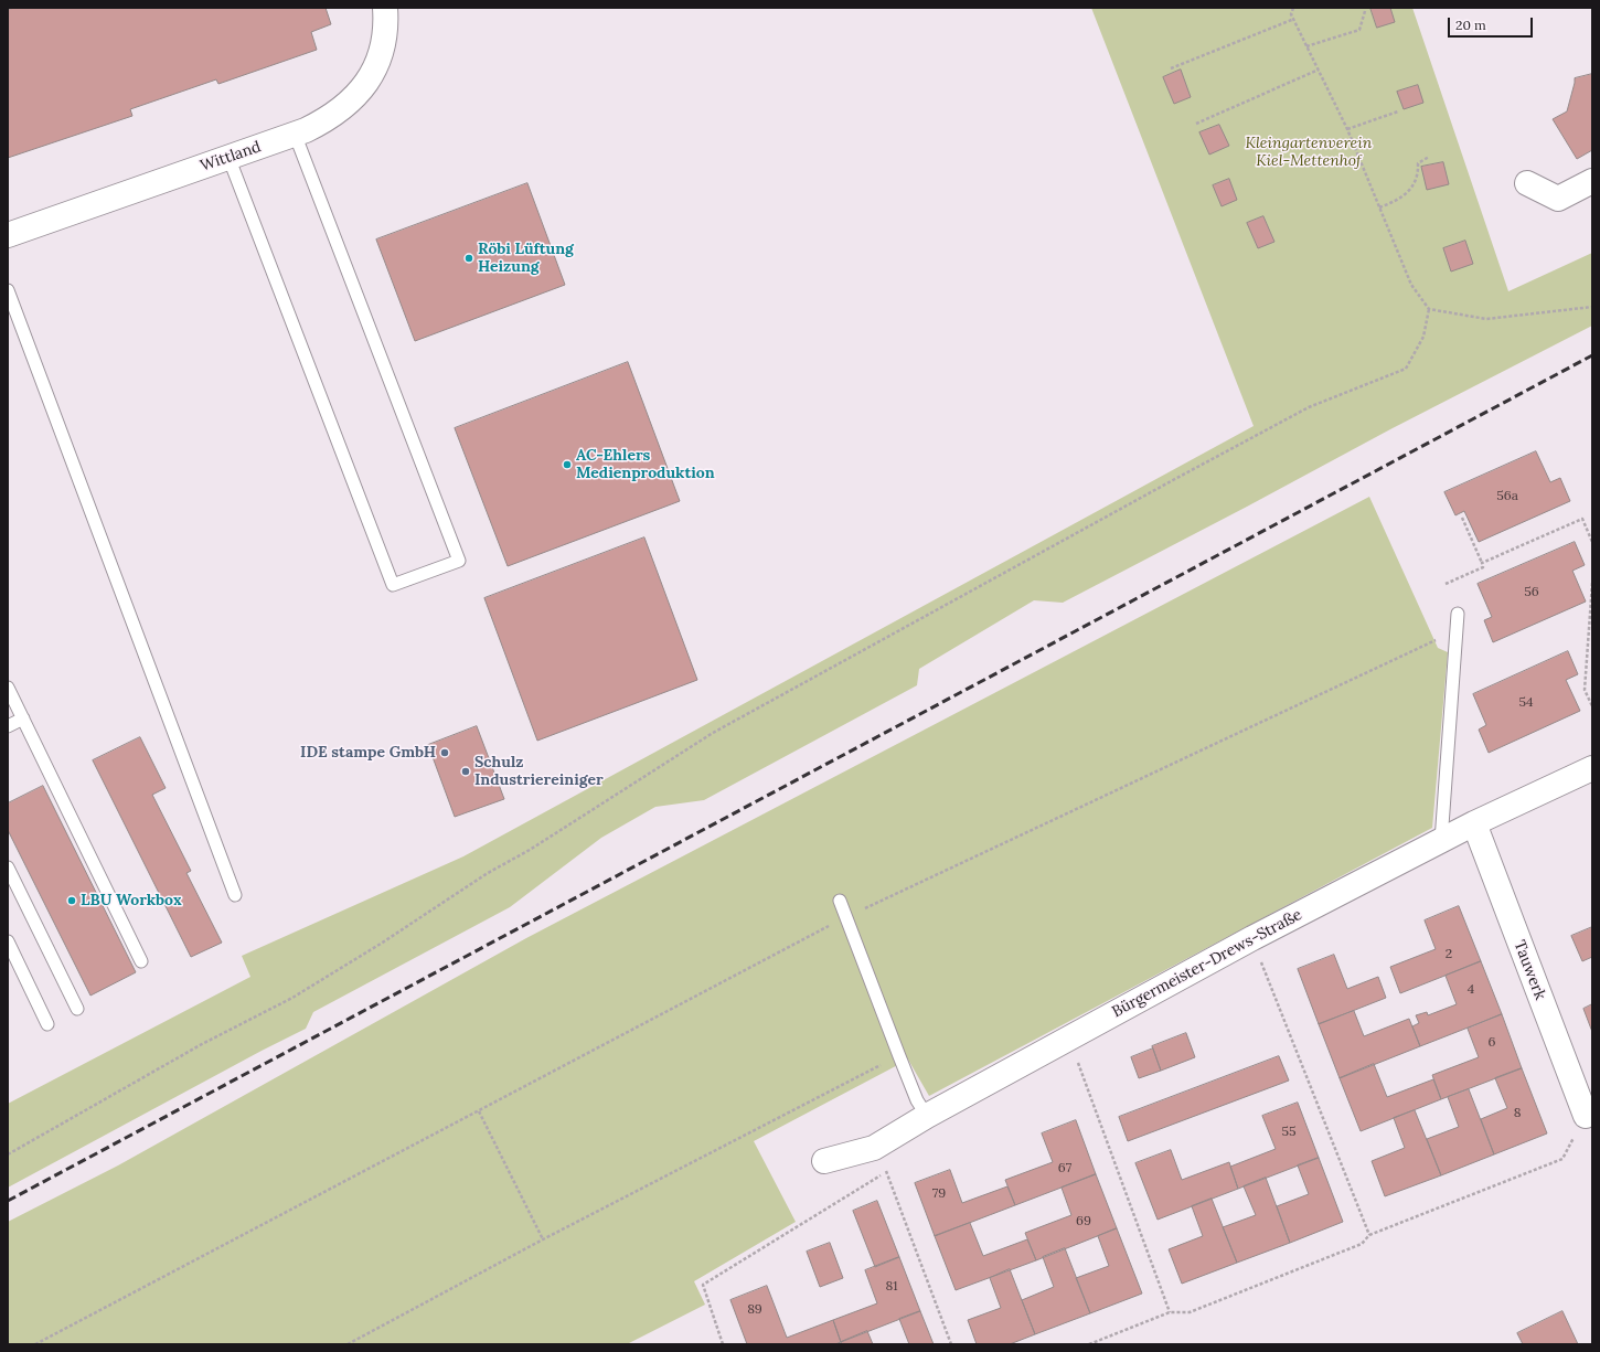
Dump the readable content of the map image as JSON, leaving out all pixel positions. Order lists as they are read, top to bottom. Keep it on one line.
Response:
{"streets":{"street":["Wittland","Bürgermeister-Drews-Straße","Tauwerk"]},"crossings":[["Bürgermeister-Drews-Straße","Tauwerk"]],"parks":["Kleingartenverein Kiel-Mettenhof"],"places":["Röbi Lüftung Heizung","AC-Ehlers Medienproduktion","IDE stampe GmbH","Schulz Industriereiniger","LBU Workbox"],"house_numbers":["56a","56","54","2","4","6","8","55","67","79","69","81","89"],"scale_bar":"20 m"}
